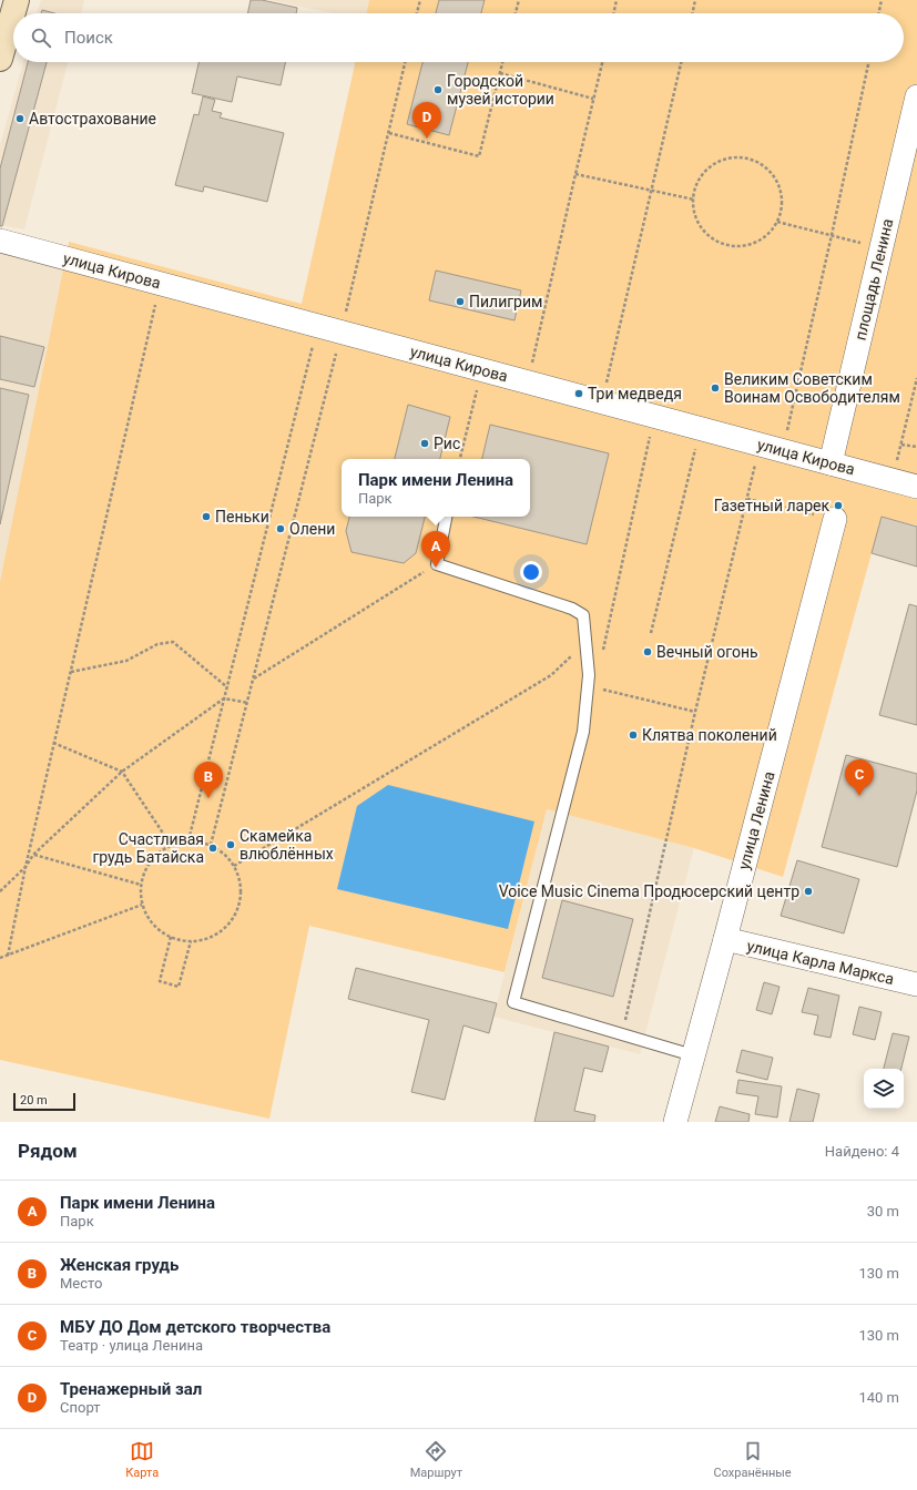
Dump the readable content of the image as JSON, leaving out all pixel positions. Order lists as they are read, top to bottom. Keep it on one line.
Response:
{"streets":{"street":["улица Кирова","площадь Ленина","улица Ленина","улица Карла Маркса"]},"crossings":[["улица Кирова","площадь Ленина"],["улица Ленина","улица Карла Маркса"]],"places":["Городской музей истории","Автострахование","Пилигрим","Великим Советским Воинам Освободителям","Три медведя","Рис","Газетный ларек","Пеньки","Олени","Вечный огонь","Клятва поколений","Скамейка влюблённых","Счастливая грудь Батайска","Voice Music Cinema Продюсерский центр"],"scale_bar":"20 m","page":{"search":"Поиск","pins":["D","A","C","B"],"popup":["Парк имени Ленина","Парк"],"scale":"20 m","heading":["Рядом","Найдено: 4"],"list":[{"mark":"A","name":"Парк имени Ленина","note":"Парк","value":"30 m"},{"mark":"B","name":"Женская грудь","note":"Место","value":"130 m"},{"mark":"C","name":"МБУ ДО Дом детского творчества","note":"Театр · улица Ленина","value":"130 m"},{"mark":"D","name":"Тренажерный зал","note":"Спорт","value":"140 m"}],"nav":["Карта","Маршрут","Сохранённые"]}}
